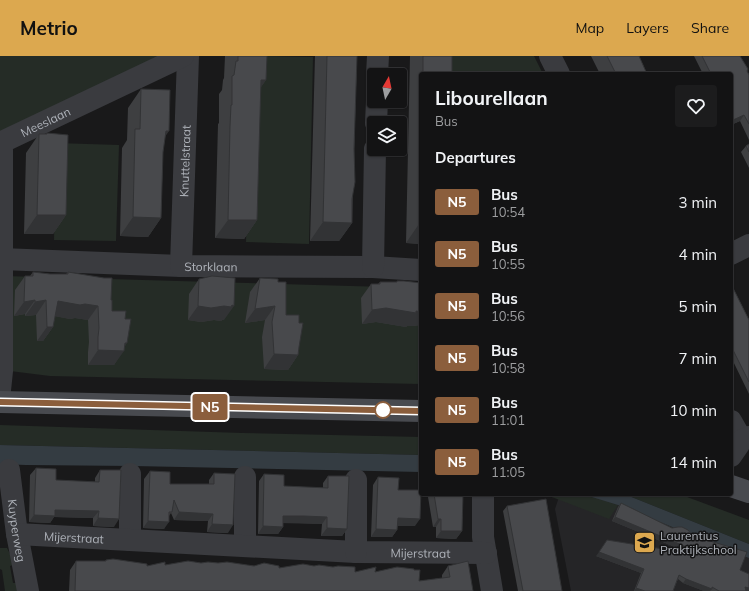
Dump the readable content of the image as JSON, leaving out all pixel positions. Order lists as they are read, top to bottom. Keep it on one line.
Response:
{"streets":{"street":["Meeslaan","Knuttelstraat","Storklaan","Kuyperweg","Mijerstraat"]},"crossings":[["Meeslaan","Storklaan"],["Knuttelstraat","Storklaan"],["Kuyperweg","Mijerstraat"]],"places":{"school or university":["Laurentius Praktijkschool"]},"lines":["bus line N5"],"north":"top","page":{"header":"Metrio","nav":["Map","Layers","Share"],"on_map":"N5","heading":[["Libourellaan","Bus"],"Departures"],"list":[{"mark":"N5","name":"Bus","note":"10:54","value":"3 min"},{"mark":"N5","name":"Bus","note":"10:55","value":"4 min"},{"mark":"N5","name":"Bus","note":"10:56","value":"5 min"},{"mark":"N5","name":"Bus","note":"10:58","value":"7 min"},{"mark":"N5","name":"Bus","note":"11:01","value":"10 min"},{"mark":"N5","name":"Bus","note":"11:05","value":"14 min"}]}}
